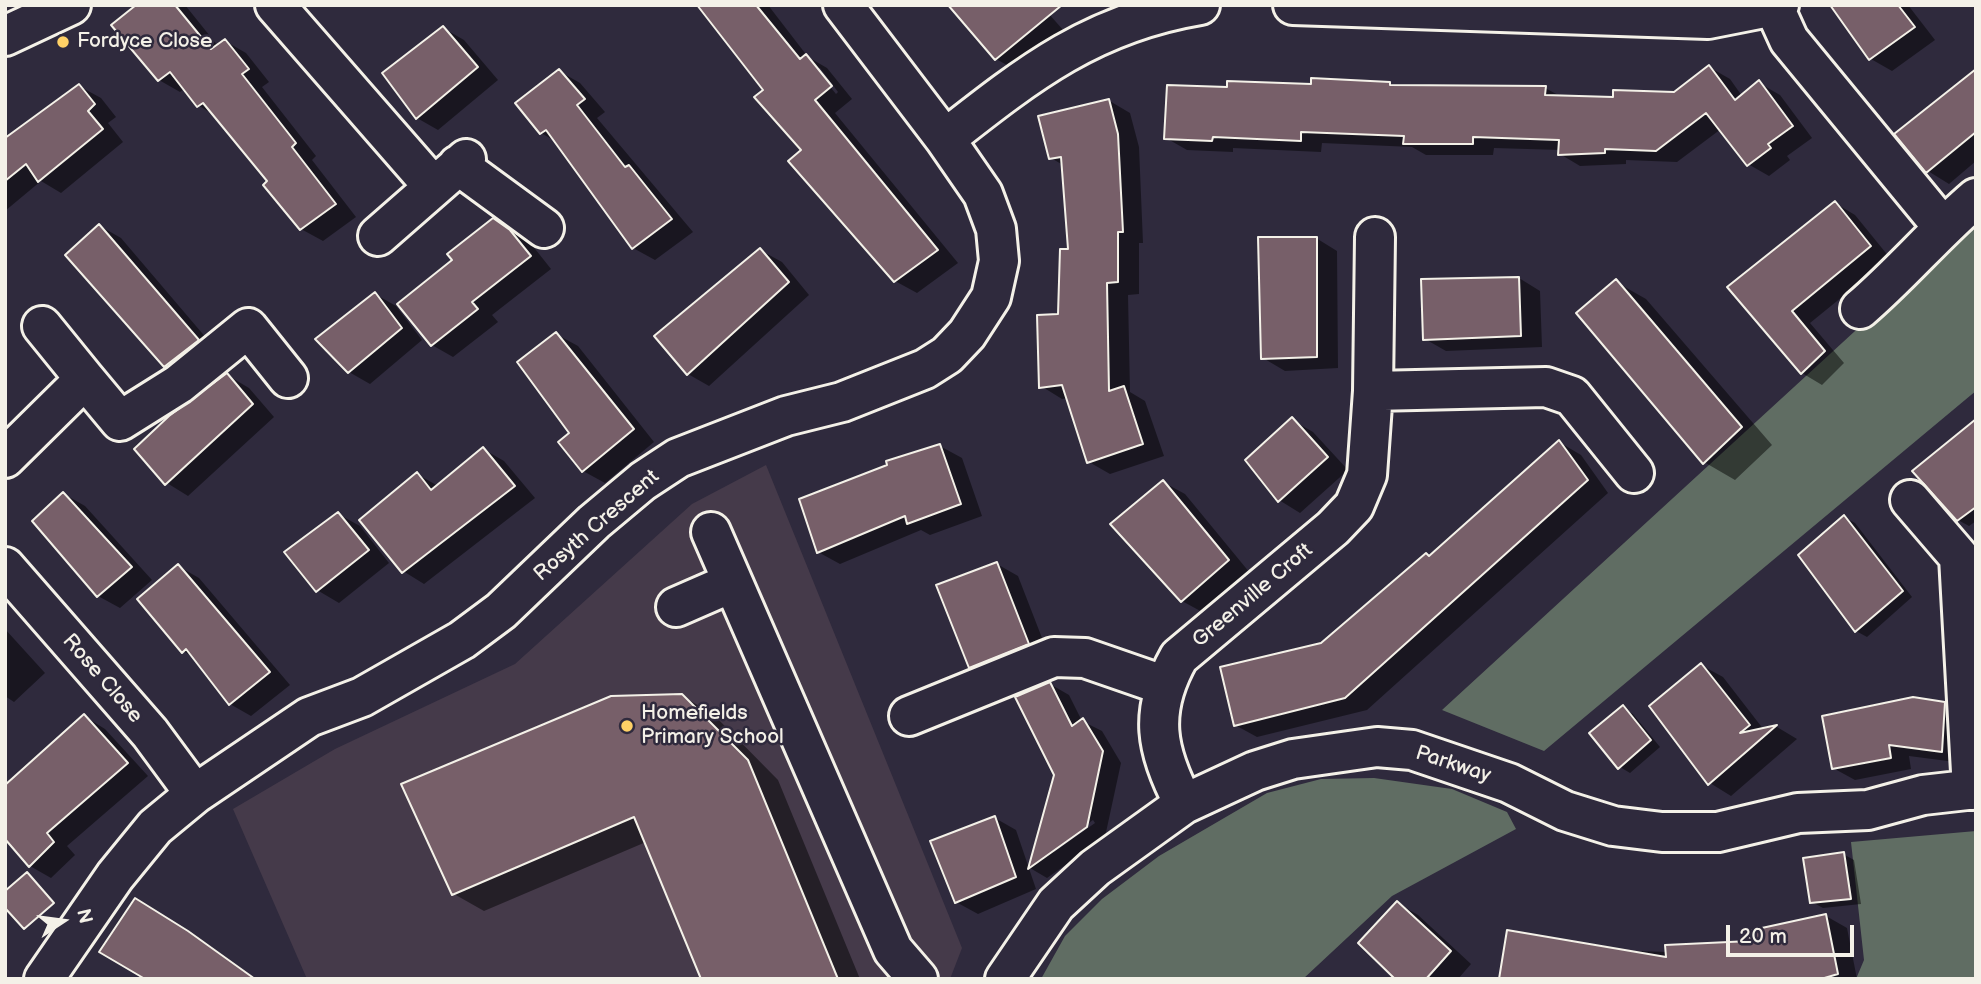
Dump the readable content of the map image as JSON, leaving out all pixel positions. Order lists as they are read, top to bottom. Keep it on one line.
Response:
{"streets":{"street":["Rosyth Crescent","Greenville Croft","Rose Close","Parkway"]},"crossings":[["Rosyth Crescent","Rose Close"],["Greenville Croft","Parkway"]],"places":["Fordyce Close","Homefields Primary School"],"scale_bar":"20 m","north":"right"}
